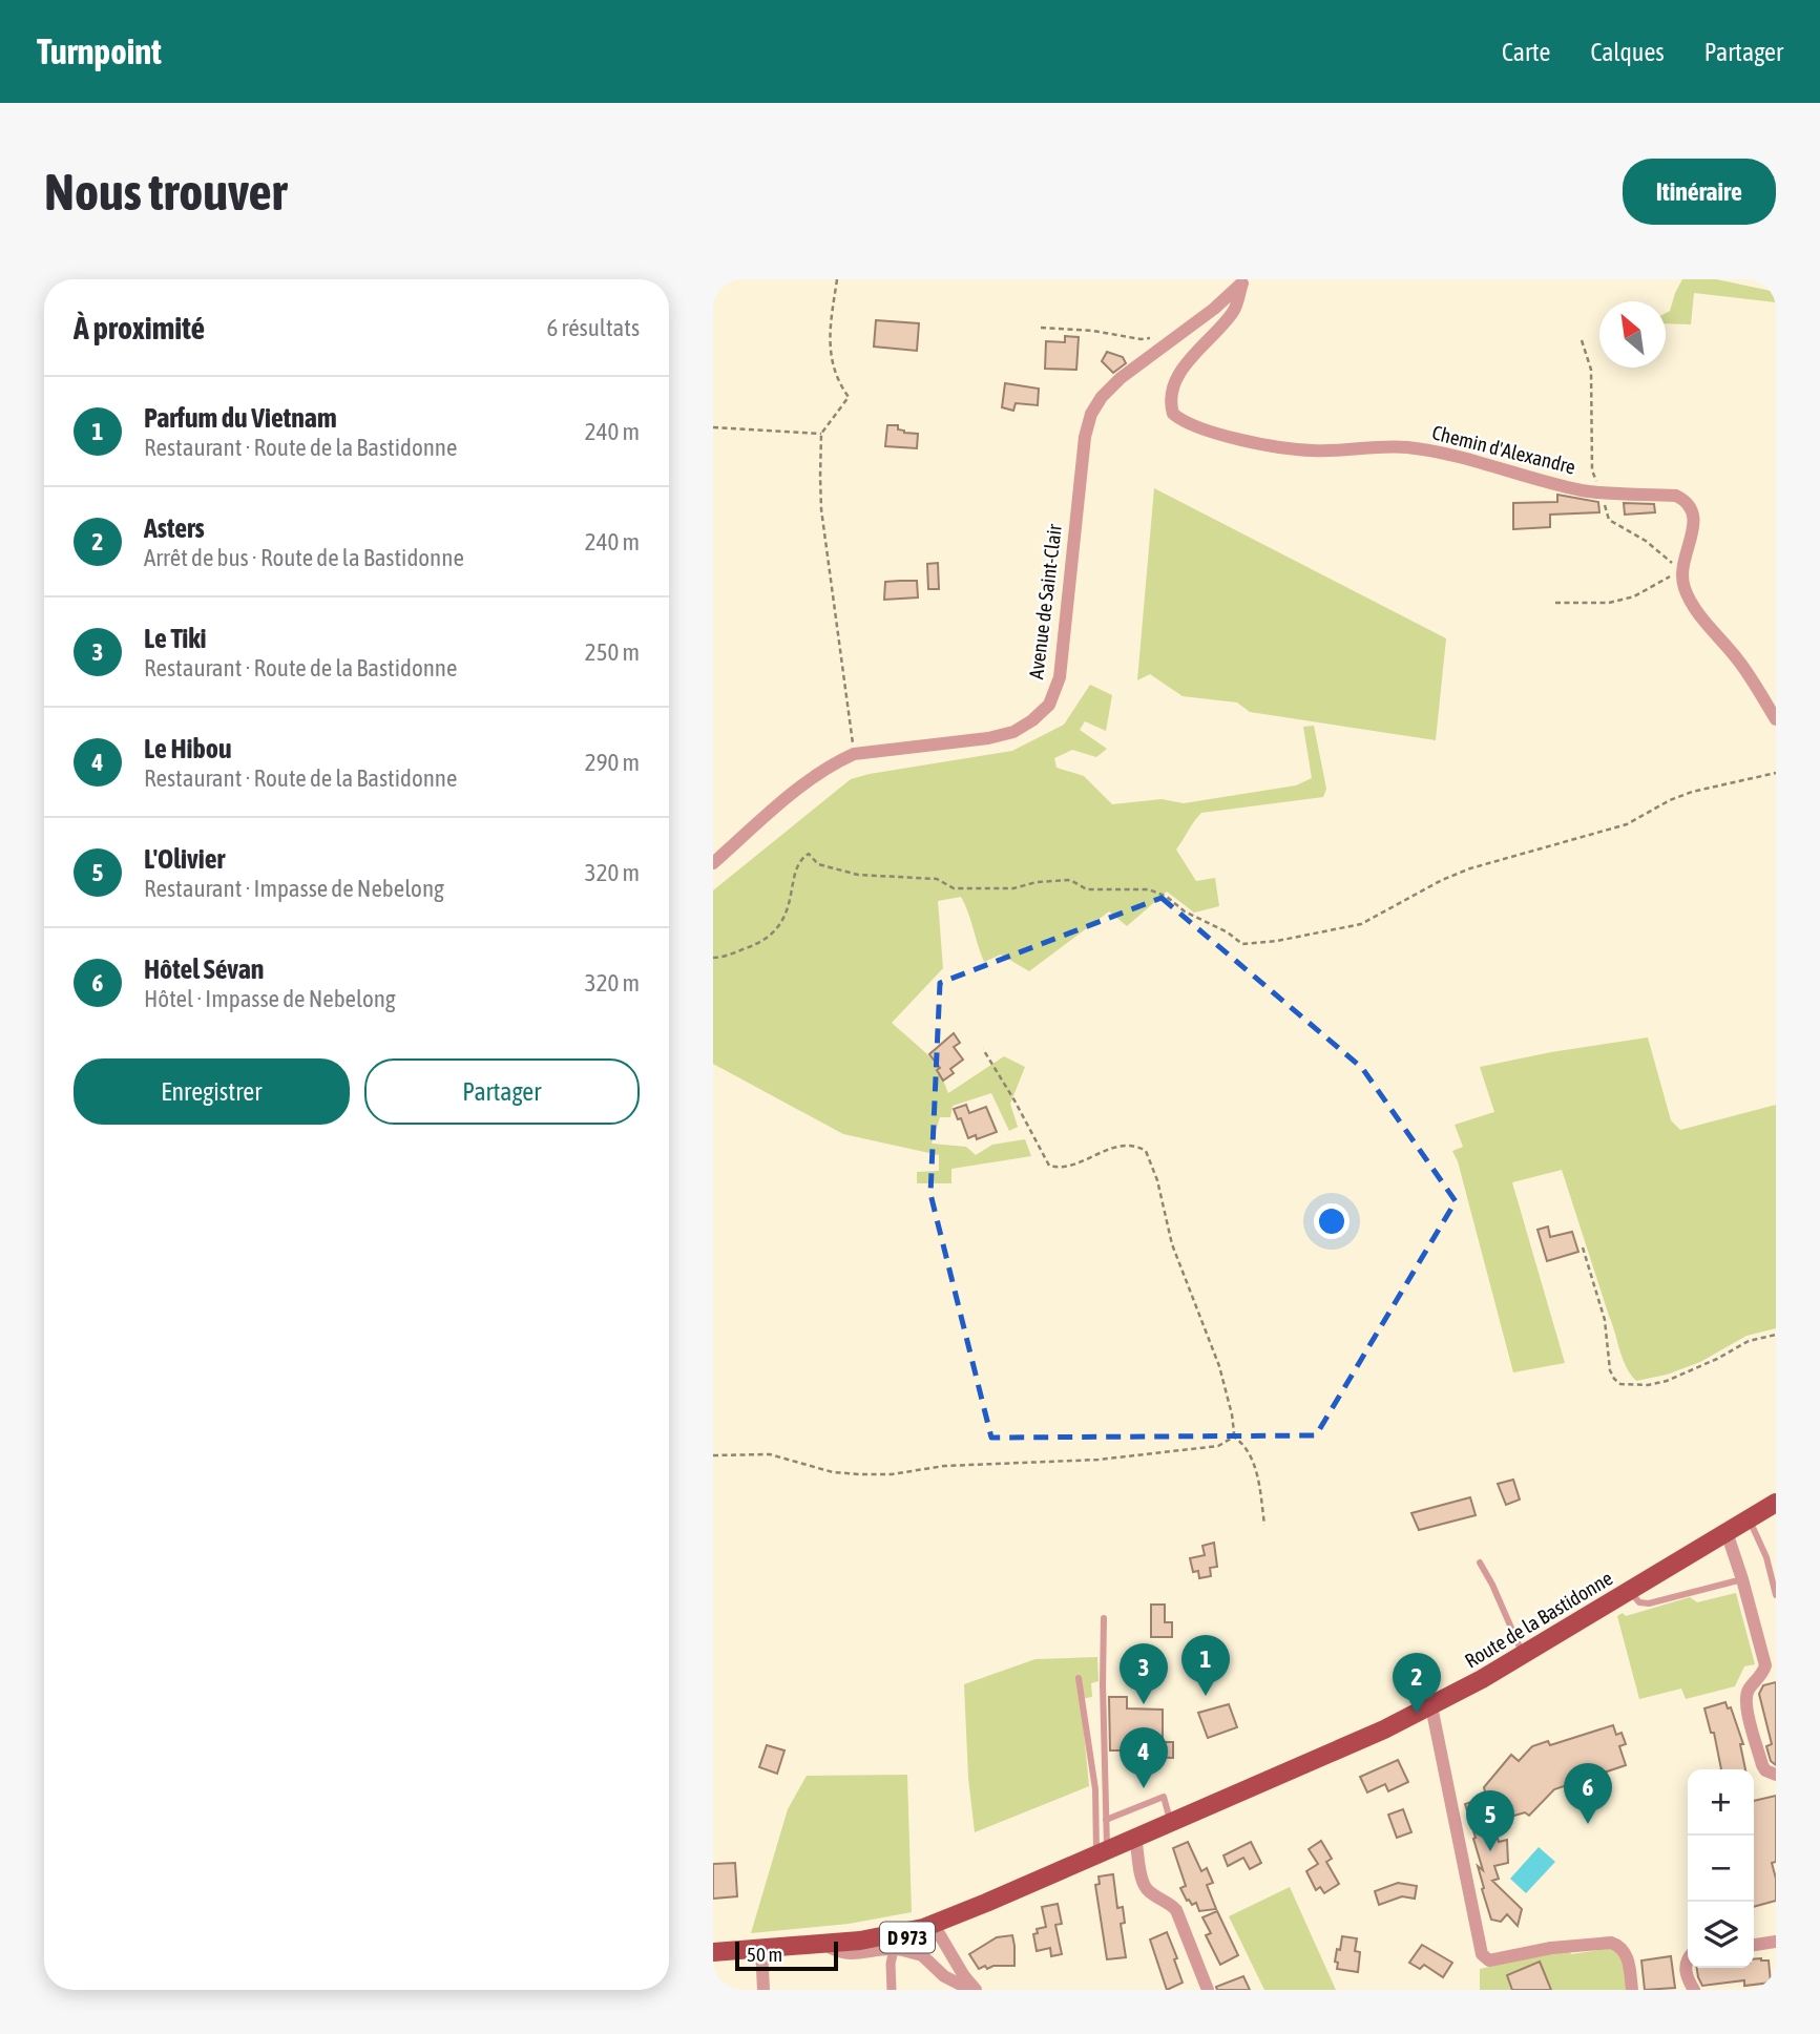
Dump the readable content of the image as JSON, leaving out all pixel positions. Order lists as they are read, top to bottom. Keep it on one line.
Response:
{"streets":{"main road":["Route de la Bastidonne","D 973"],"street":["Chemin d'Alexandre","Avenue de Saint-Clair"]},"crossings":[["Chemin d'Alexandre","Avenue de Saint-Clair"]],"scale_bar":"50 m","north":"top left","page":{"header":"Turnpoint","nav":["Carte","Calques","Partager"],"buttons":["Itinéraire",["Enregistrer","Partager"]],"title":"Nous trouver","heading":["À proximité","6 résultats"],"list":[{"mark":"1","name":"Parfum du Vietnam","note":"Restaurant · Route de la Bastidonne","value":"240 m"},{"mark":"2","name":"Asters","note":"Arrêt de bus · Route de la Bastidonne","value":"240 m"},{"mark":"3","name":"Le Tiki","note":"Restaurant · Route de la Bastidonne","value":"250 m"},{"mark":"4","name":"Le Hibou","note":"Restaurant · Route de la Bastidonne","value":"290 m"},{"mark":"5","name":"L'Olivier","note":"Restaurant · Impasse de Nebelong","value":"320 m"},{"mark":"6","name":"Hôtel Sévan","note":"Hôtel · Impasse de Nebelong","value":"320 m"}],"pins":["1","3","2","4","6","5"],"map_buttons":["+","−"],"scale":"50 m"}}
